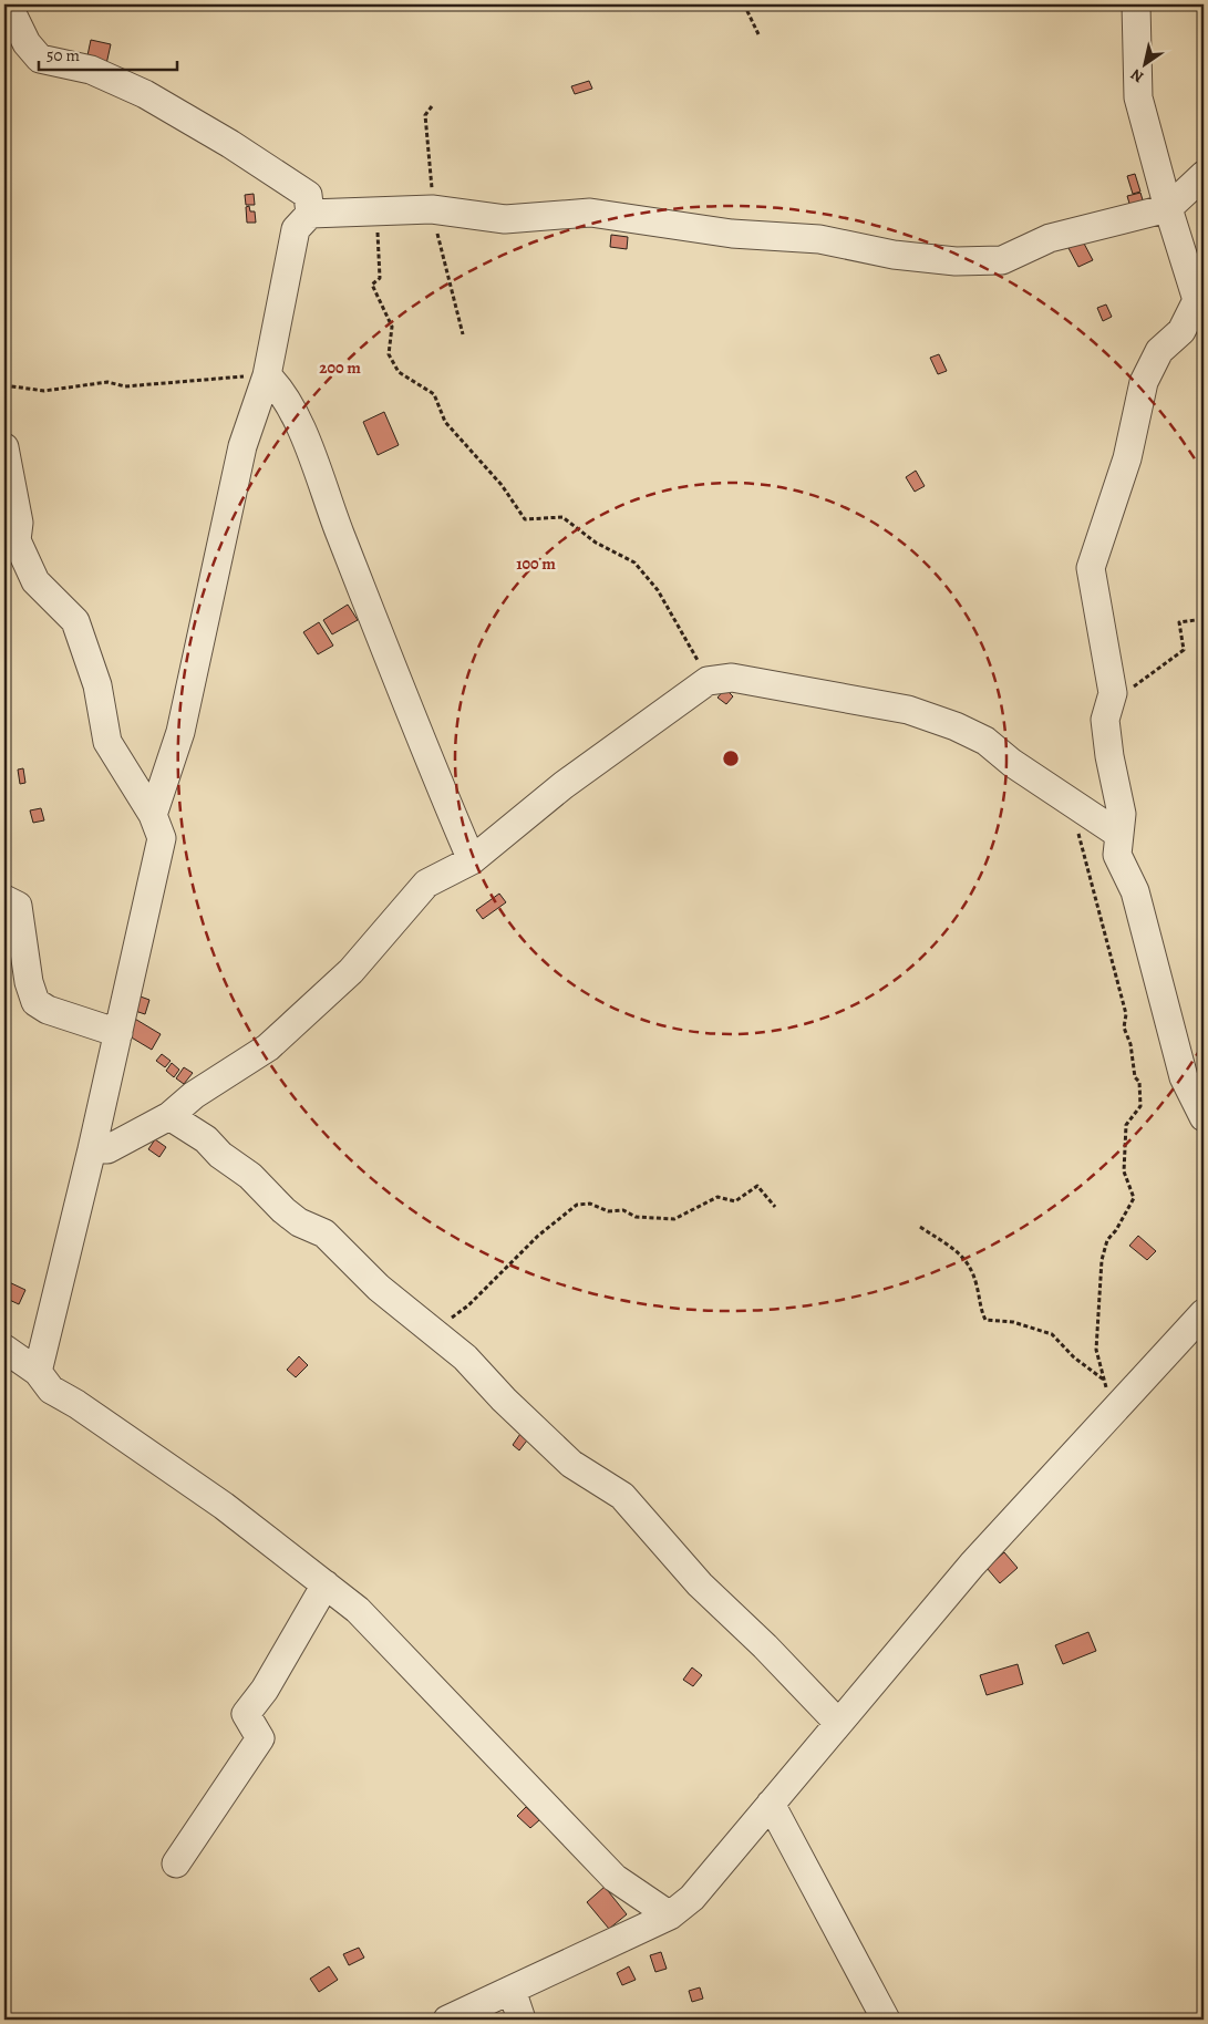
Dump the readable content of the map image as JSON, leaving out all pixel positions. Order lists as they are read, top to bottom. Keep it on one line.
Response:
{"scale_bar":"50 m","north":"bottom left","rings":["200 m","100 m"]}
